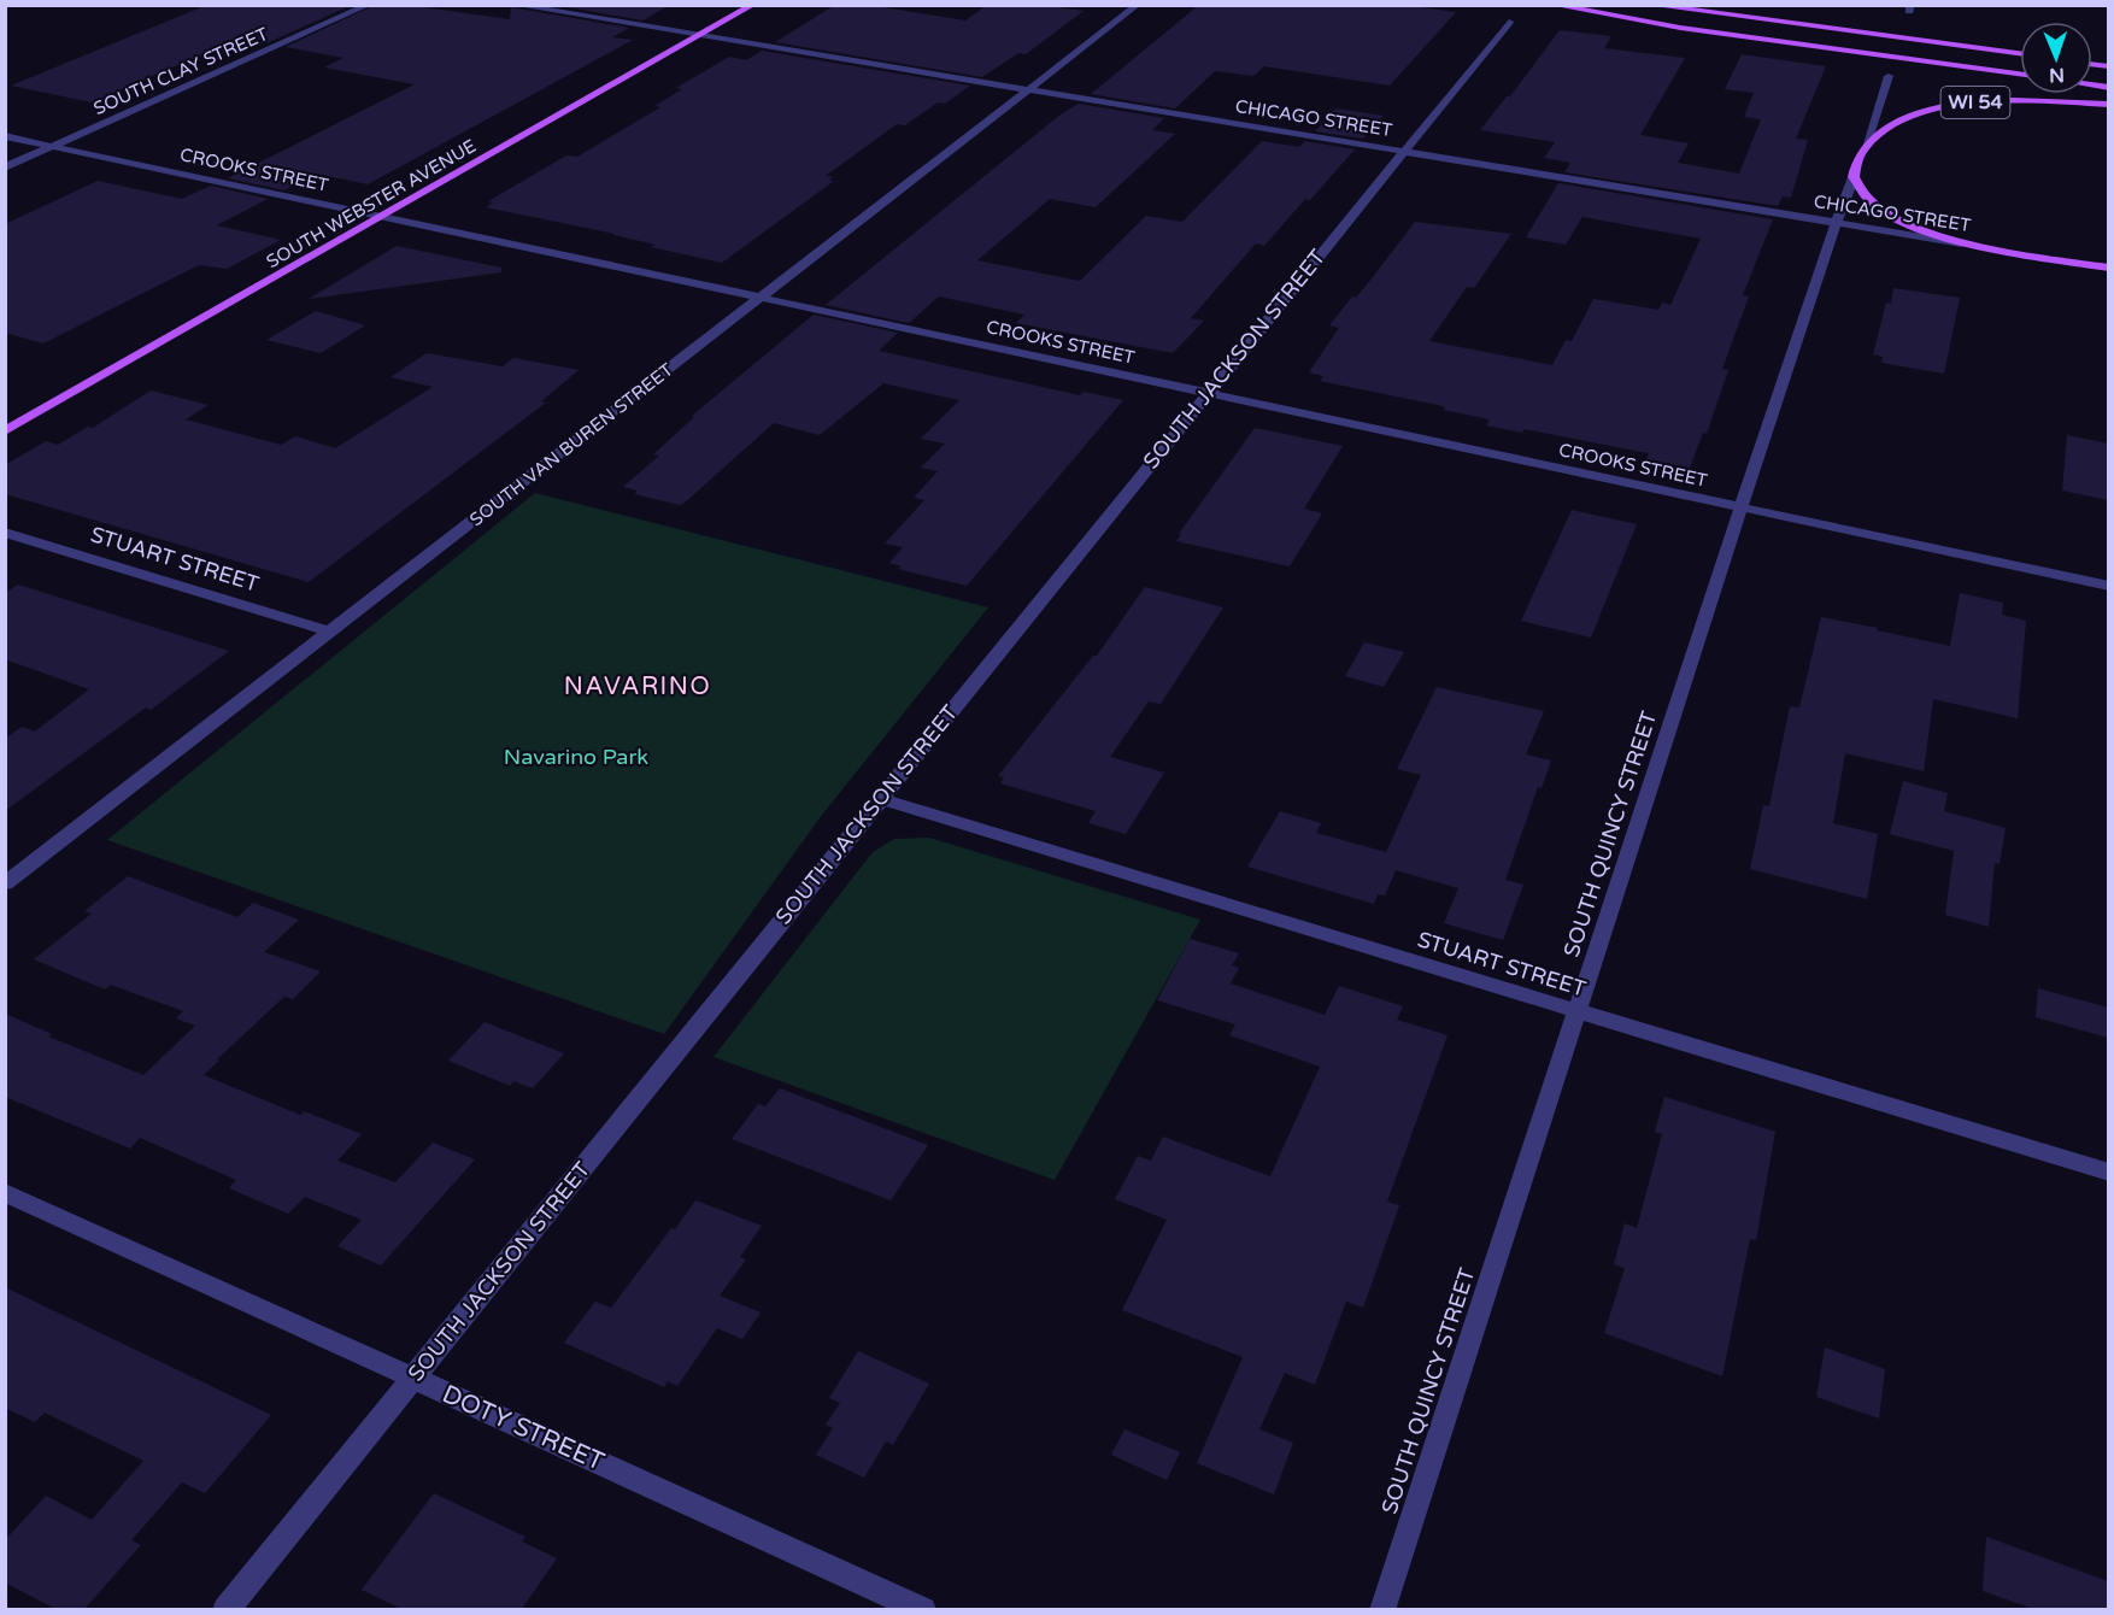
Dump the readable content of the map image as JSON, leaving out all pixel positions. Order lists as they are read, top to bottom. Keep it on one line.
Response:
{"streets":{"main road":["WI 54","CHICAGO STREET","SOUTH WEBSTER AVENUE","SOUTH QUINCY STREET"],"street":["SOUTH CLAY STREET","CROOKS STREET","SOUTH JACKSON STREET","SOUTH VAN BUREN STREET","STUART STREET","DOTY STREET"]},"crossings":[["SOUTH CLAY STREET","CROOKS STREET"],["WI 54","SOUTH QUINCY STREET"],["CHICAGO STREET","SOUTH WEBSTER AVENUE"],["CHICAGO STREET","SOUTH JACKSON STREET"],["CHICAGO STREET","SOUTH VAN BUREN STREET"],["CHICAGO STREET","SOUTH QUINCY STREET"],["CROOKS STREET","SOUTH WEBSTER AVENUE"],["CROOKS STREET","SOUTH JACKSON STREET"],["CROOKS STREET","SOUTH VAN BUREN STREET"],["CROOKS STREET","SOUTH QUINCY STREET"],["SOUTH JACKSON STREET","STUART STREET"],["SOUTH JACKSON STREET","DOTY STREET"],["SOUTH VAN BUREN STREET","STUART STREET"],["STUART STREET","SOUTH QUINCY STREET"]],"districts":["NAVARINO"],"parks":["Navarino Park"],"north":"bottom"}
